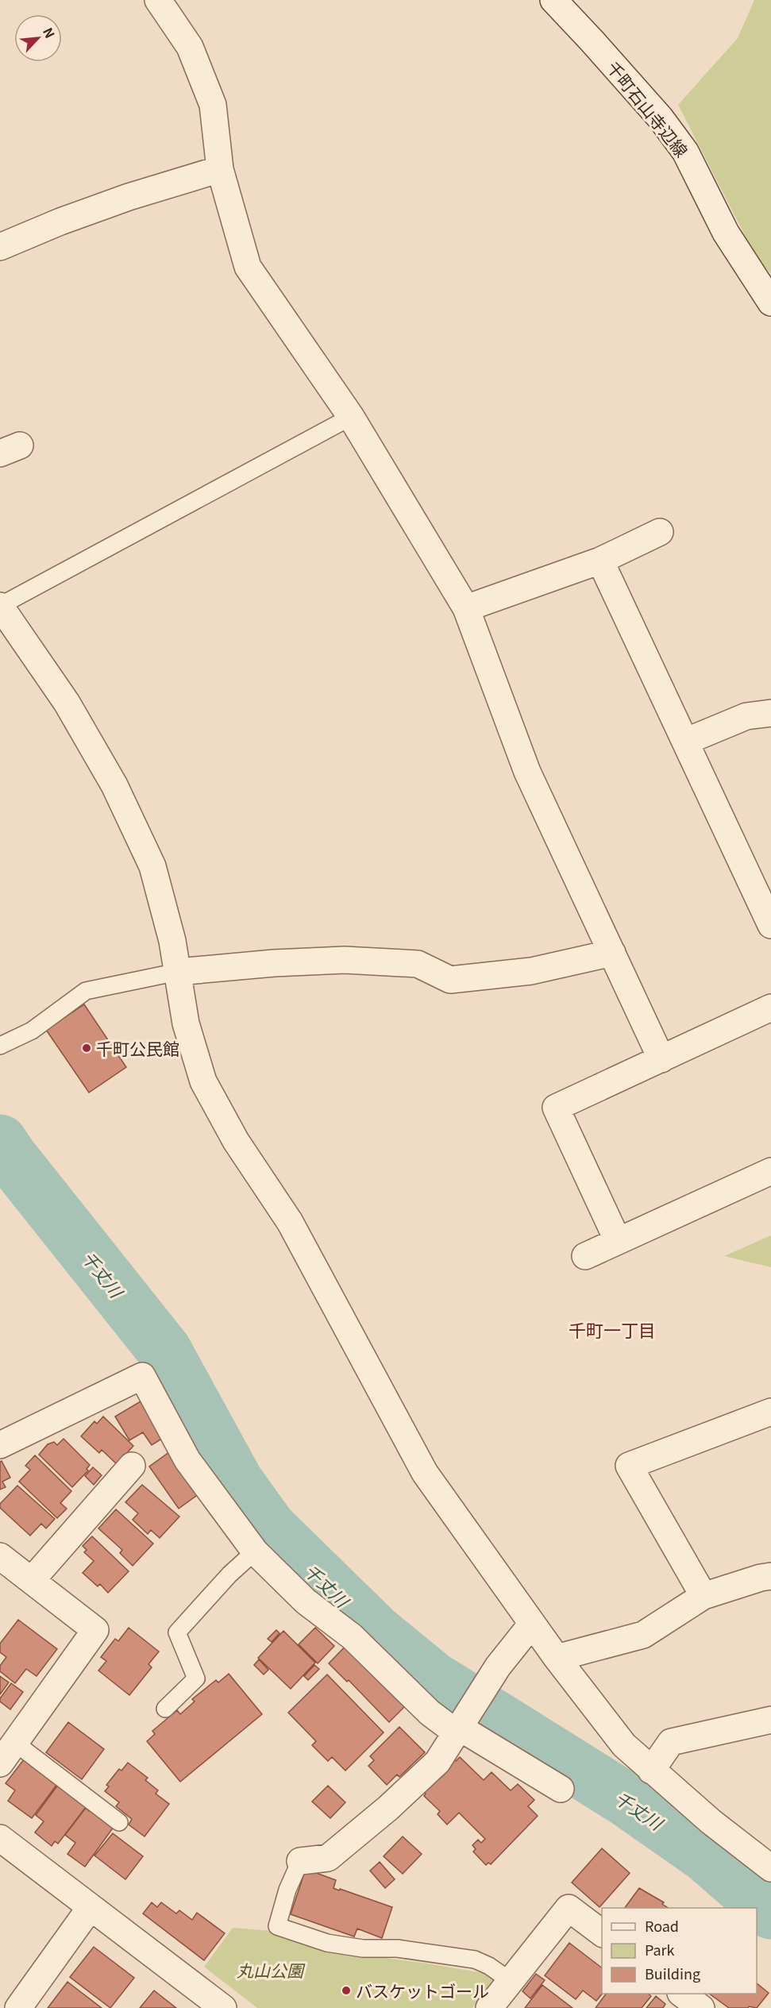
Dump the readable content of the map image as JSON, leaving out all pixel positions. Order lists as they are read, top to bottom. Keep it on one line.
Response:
{"streets":{"street":["千町石山寺辺線"]},"districts":["千町一丁目"],"water":["千丈川"],"parks":["丸山公園"],"places":["千町公民館","バスケットゴール"],"legend":["Road","Park","Building"],"north":"top right"}
